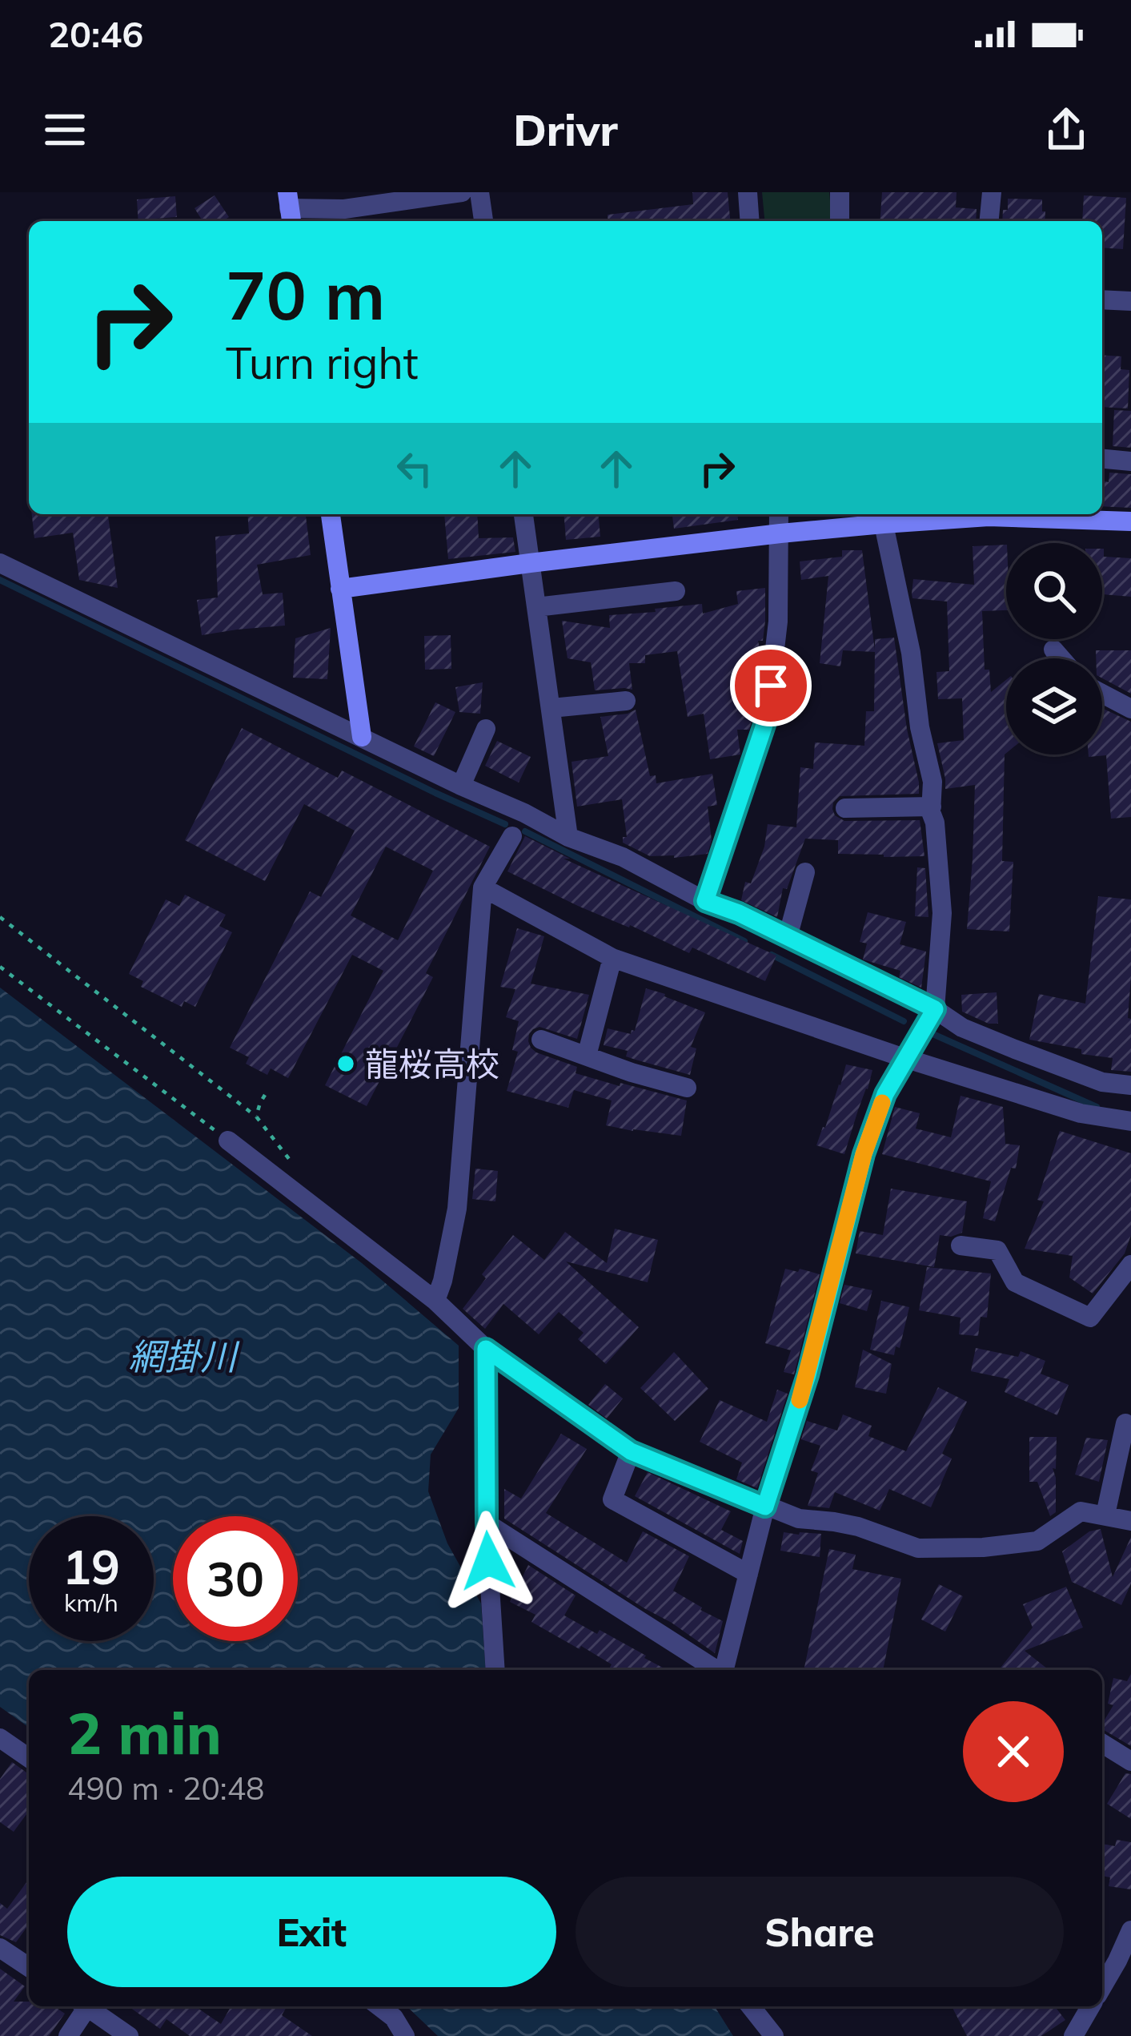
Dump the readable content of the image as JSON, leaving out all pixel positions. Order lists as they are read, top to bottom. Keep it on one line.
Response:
{"water":["網掛川"],"places":["龍桜高校"],"page":{"status":"20:46","header":"Drivr","turn":["70 m","Turn right"],"speed":"19 km/h","limit":"30","heading":["2 min","490 m · 20:48"],"buttons":["Exit","Share"]}}
